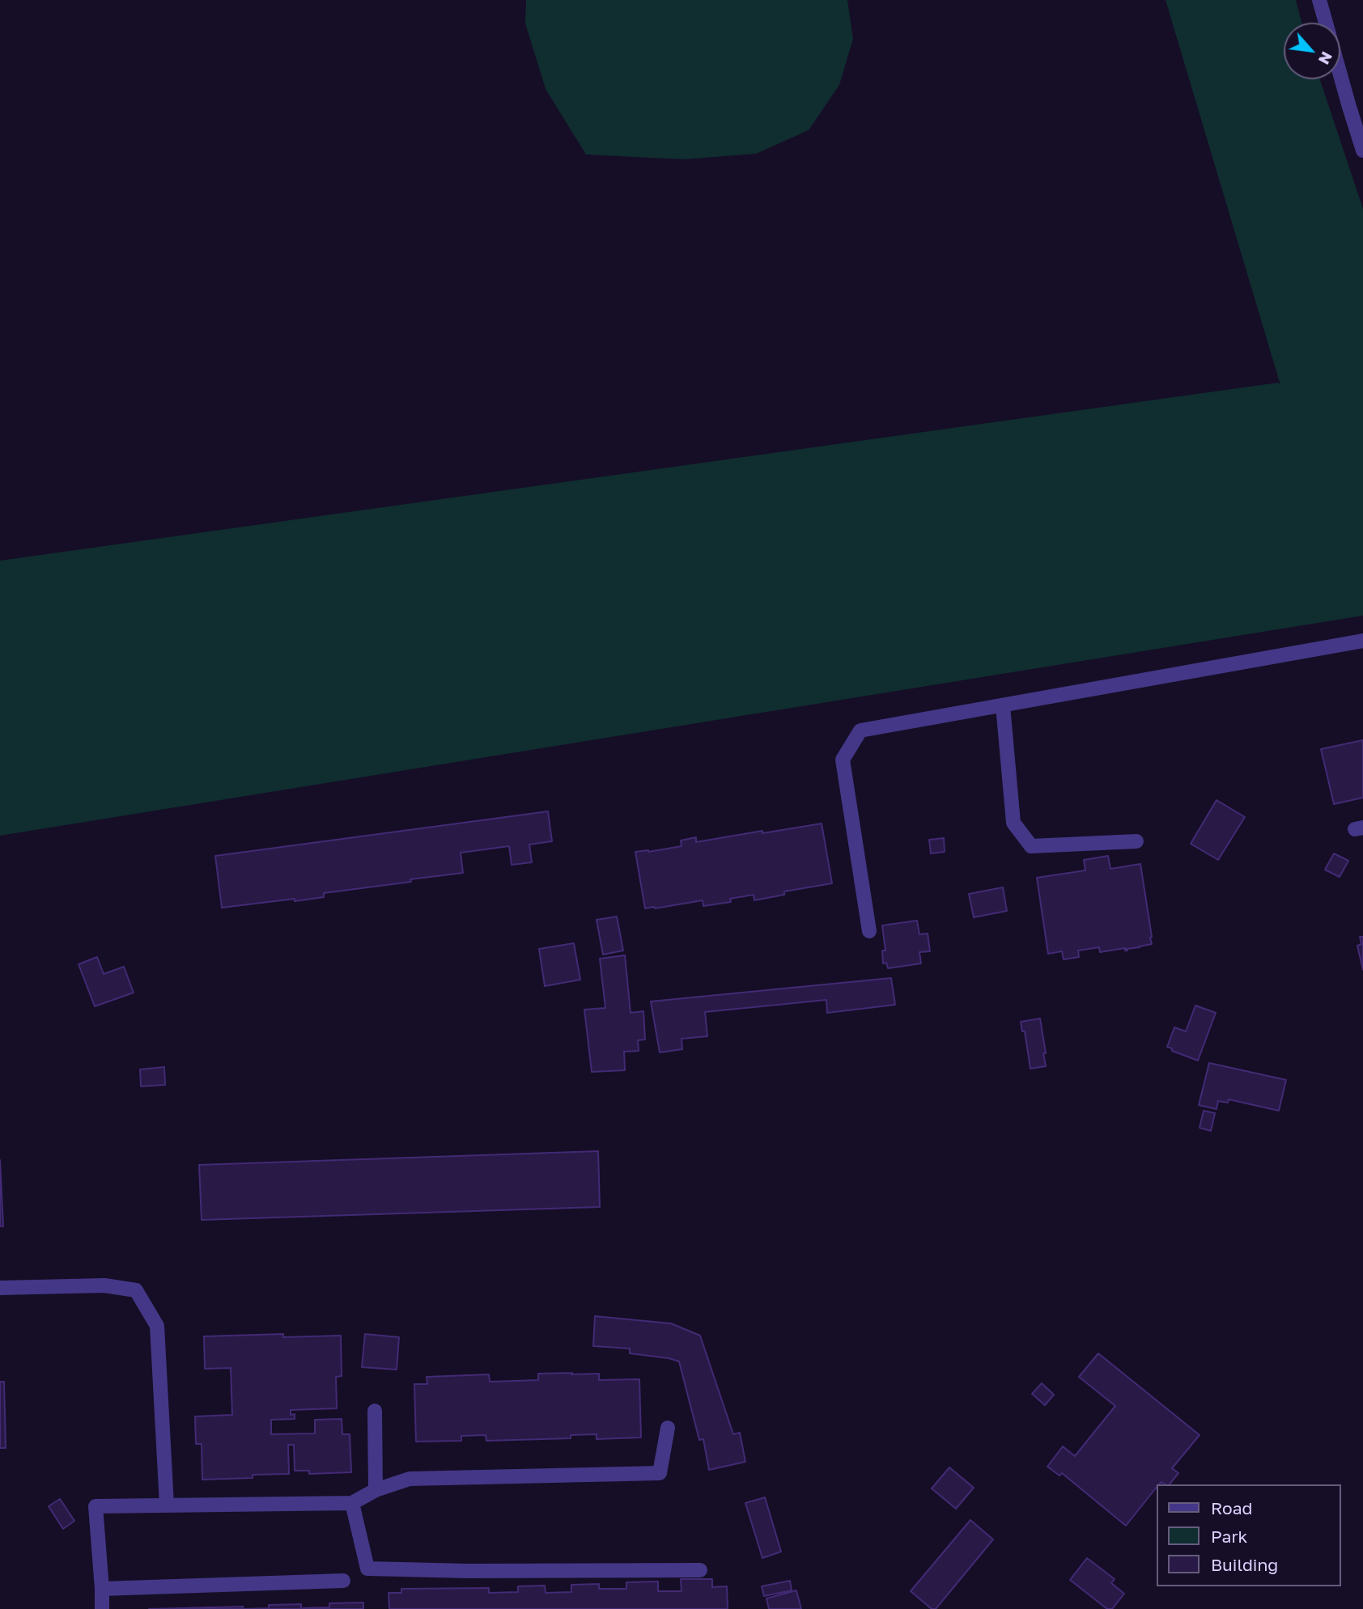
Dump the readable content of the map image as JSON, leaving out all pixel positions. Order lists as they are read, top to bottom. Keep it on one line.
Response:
{"legend":["Road","Park","Building"],"north":"bottom right"}
